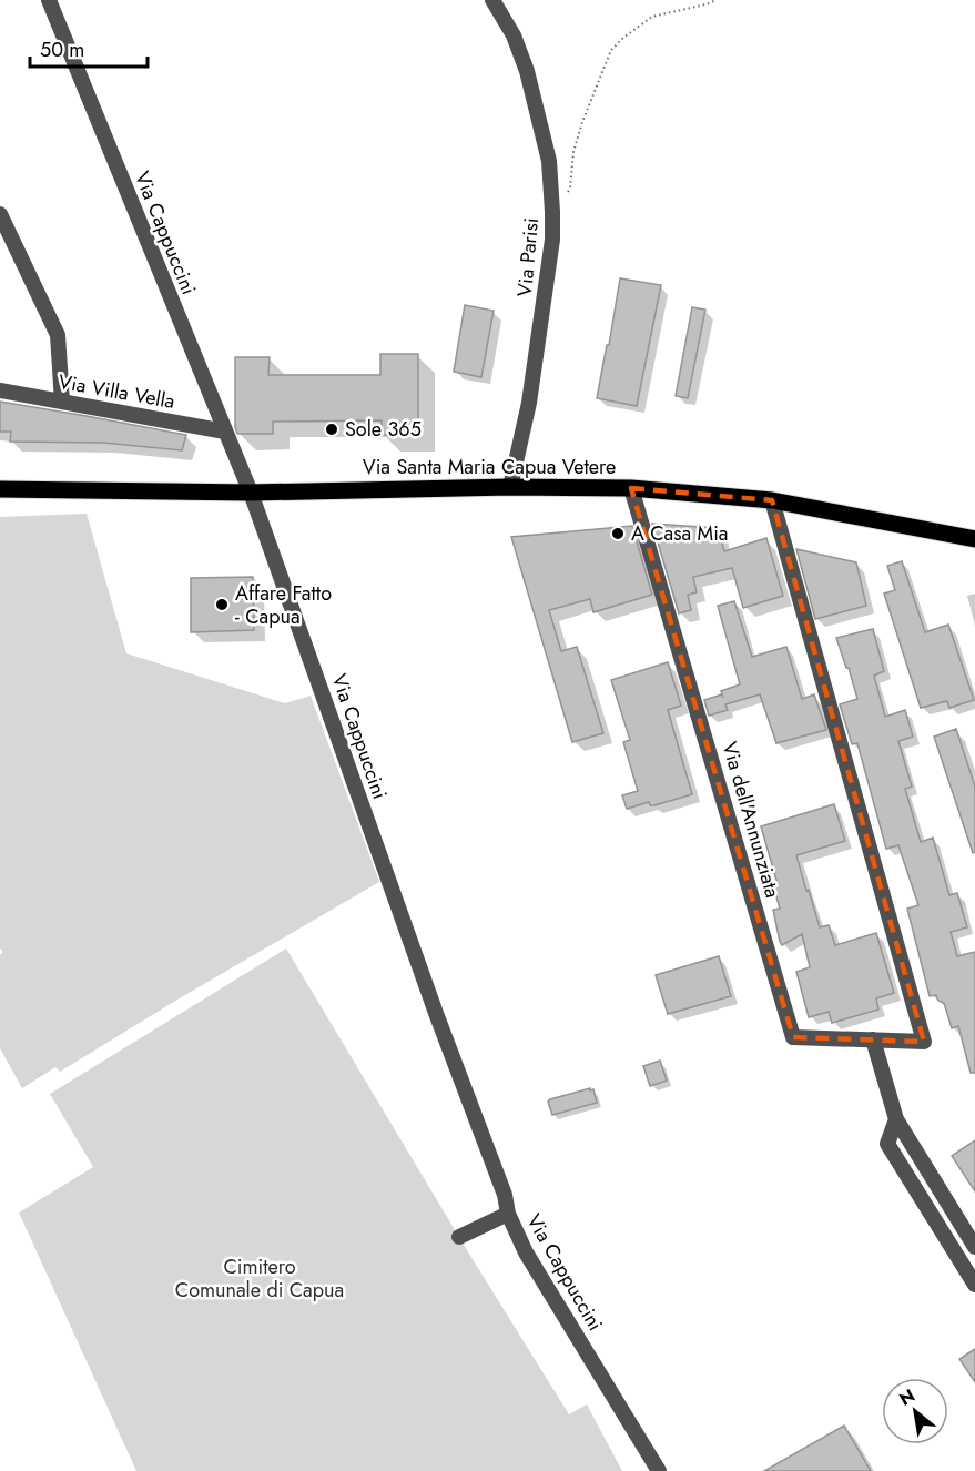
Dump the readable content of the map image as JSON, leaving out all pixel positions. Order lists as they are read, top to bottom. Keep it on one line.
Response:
{"streets":{"main road":["Via Santa Maria Capua Vetere"],"street":["Via Cappuccini","Via Parisi","Via Villa Vella","Via dell'Annunziata"]},"crossings":[["Via Cappuccini","Via Villa Vella"],["Via Cappuccini","Via Santa Maria Capua Vetere"],["Via Parisi","Via Santa Maria Capua Vetere"],["Via Santa Maria Capua Vetere","Via dell'Annunziata"]],"parks":["Cimitero Comunale di Capua"],"places":["Sole 365","A Casa Mia","Affare Fatto - Capua"],"scale_bar":"50 m","north":"top left"}
